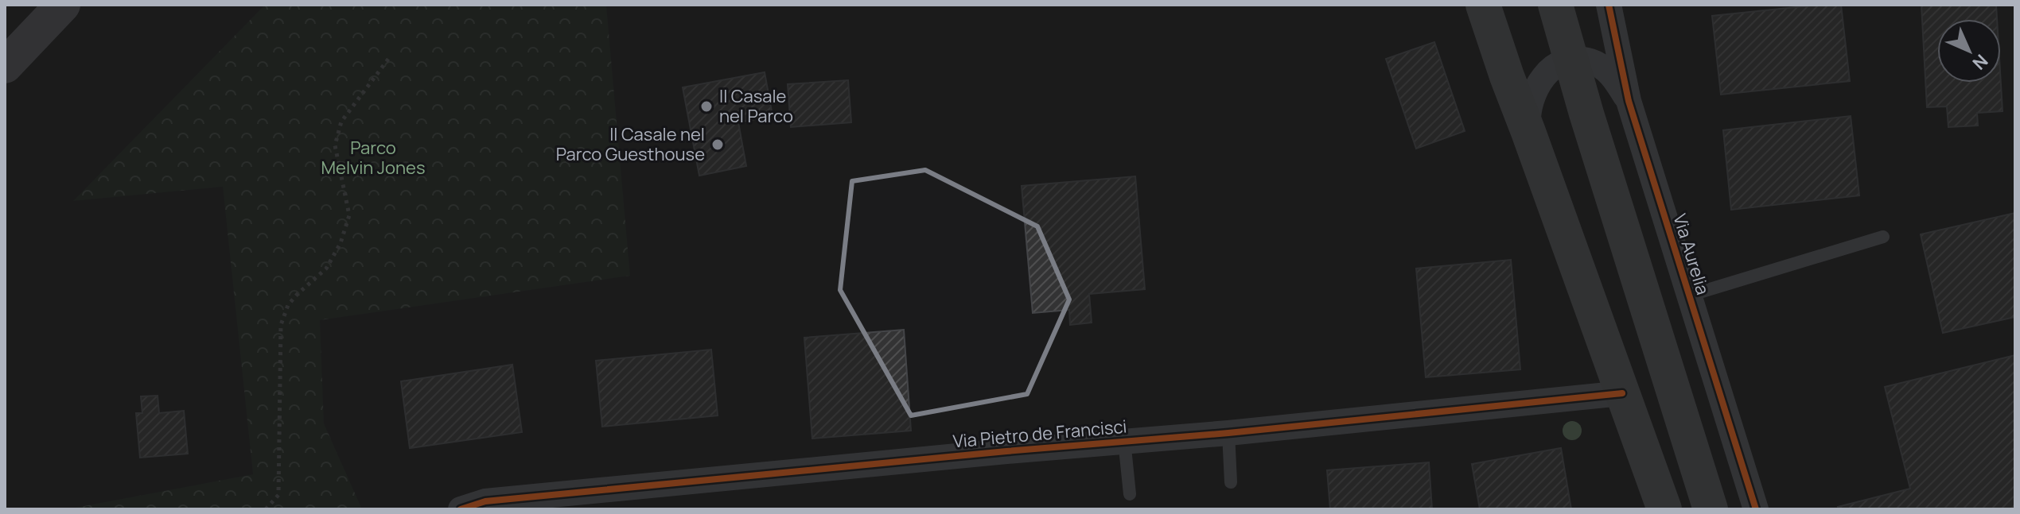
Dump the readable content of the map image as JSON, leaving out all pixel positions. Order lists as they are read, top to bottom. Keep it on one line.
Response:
{"streets":{"street":["Via Aurelia","Via Pietro de Francisci"]},"parks":["Parco Melvin Jones"],"places":["Il Casale nel Parco","Il Casale nel Parco Guesthouse"],"north":"bottom right"}
